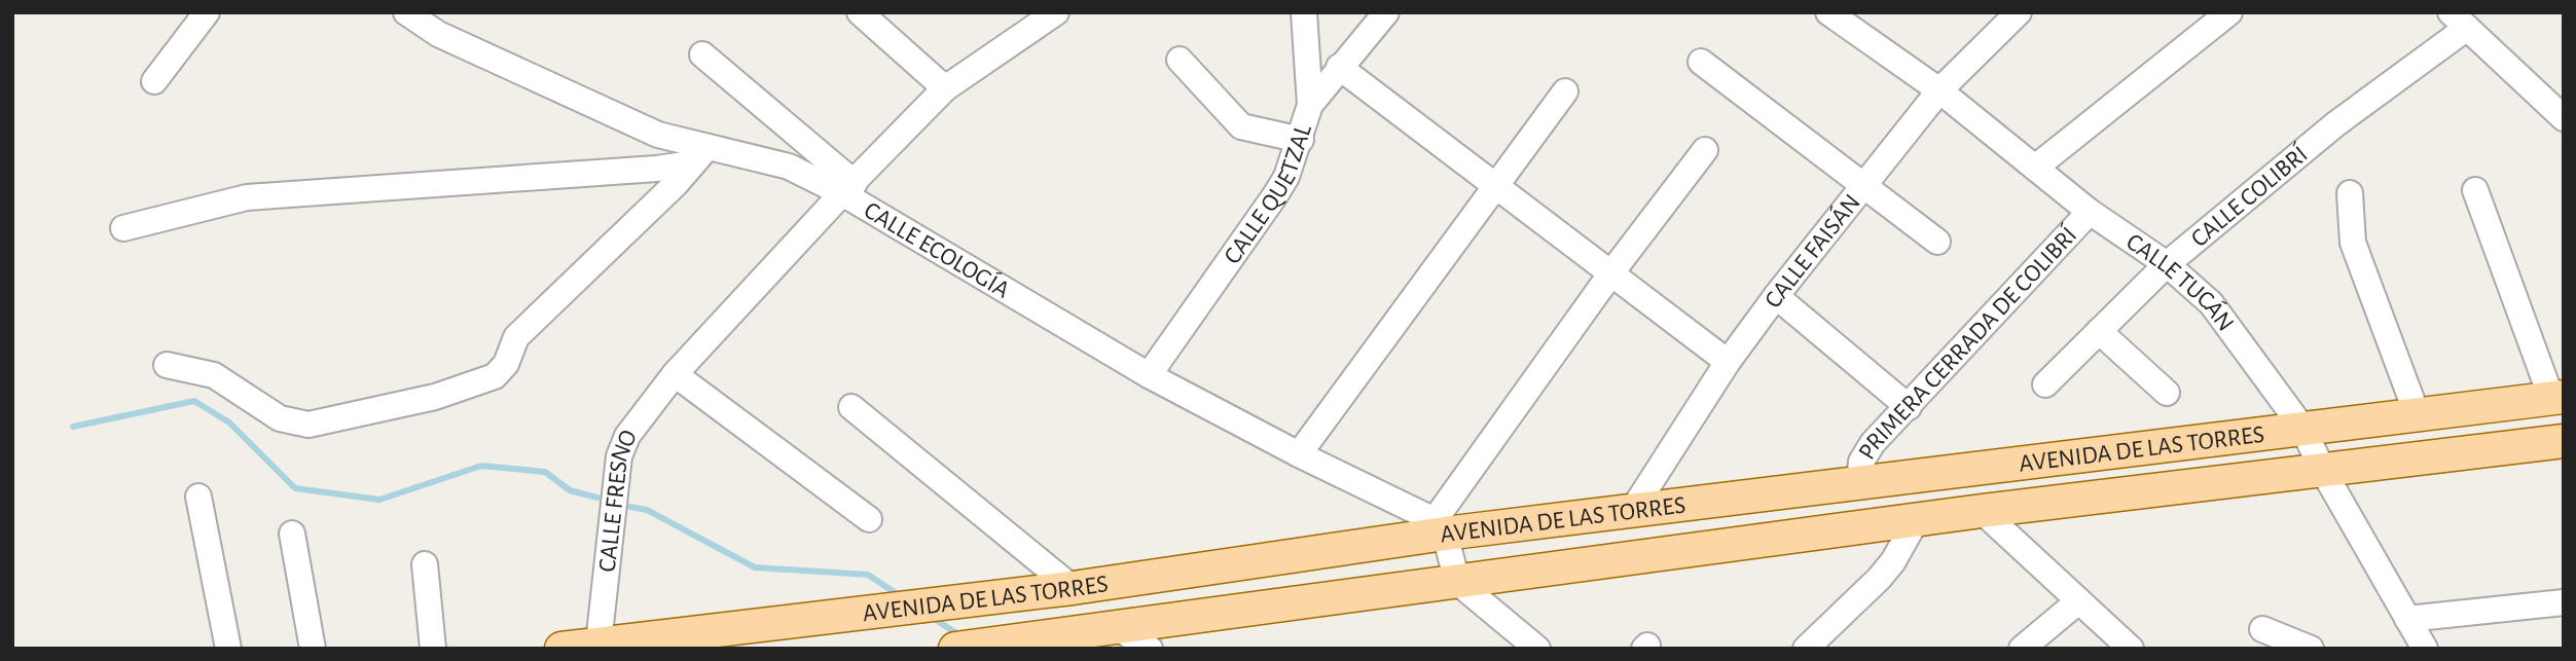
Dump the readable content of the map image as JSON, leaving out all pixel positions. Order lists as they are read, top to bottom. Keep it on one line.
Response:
{"streets":{"main road":["AVENIDA DE LAS TORRES"],"street":["CALLE QUETZAL","CALLE COLIBRÍ","CALLE ECOLOGÍA","CALLE FAISÁN","CALLE TUCÁN","PRIMERA CERRADA DE COLIBRÍ","CALLE FRESNO"]},"crossings":[["CALLE QUETZAL","CALLE ECOLOGÍA"],["CALLE COLIBRÍ","CALLE TUCÁN"],["CALLE ECOLOGÍA","AVENIDA DE LAS TORRES"],["CALLE ECOLOGÍA","CALLE FRESNO"],["CALLE FAISÁN","CALLE TUCÁN"],["CALLE FAISÁN","AVENIDA DE LAS TORRES"],["CALLE TUCÁN","PRIMERA CERRADA DE COLIBRÍ"],["CALLE TUCÁN","AVENIDA DE LAS TORRES"],["PRIMERA CERRADA DE COLIBRÍ","AVENIDA DE LAS TORRES"],["AVENIDA DE LAS TORRES","CALLE FRESNO"]]}
